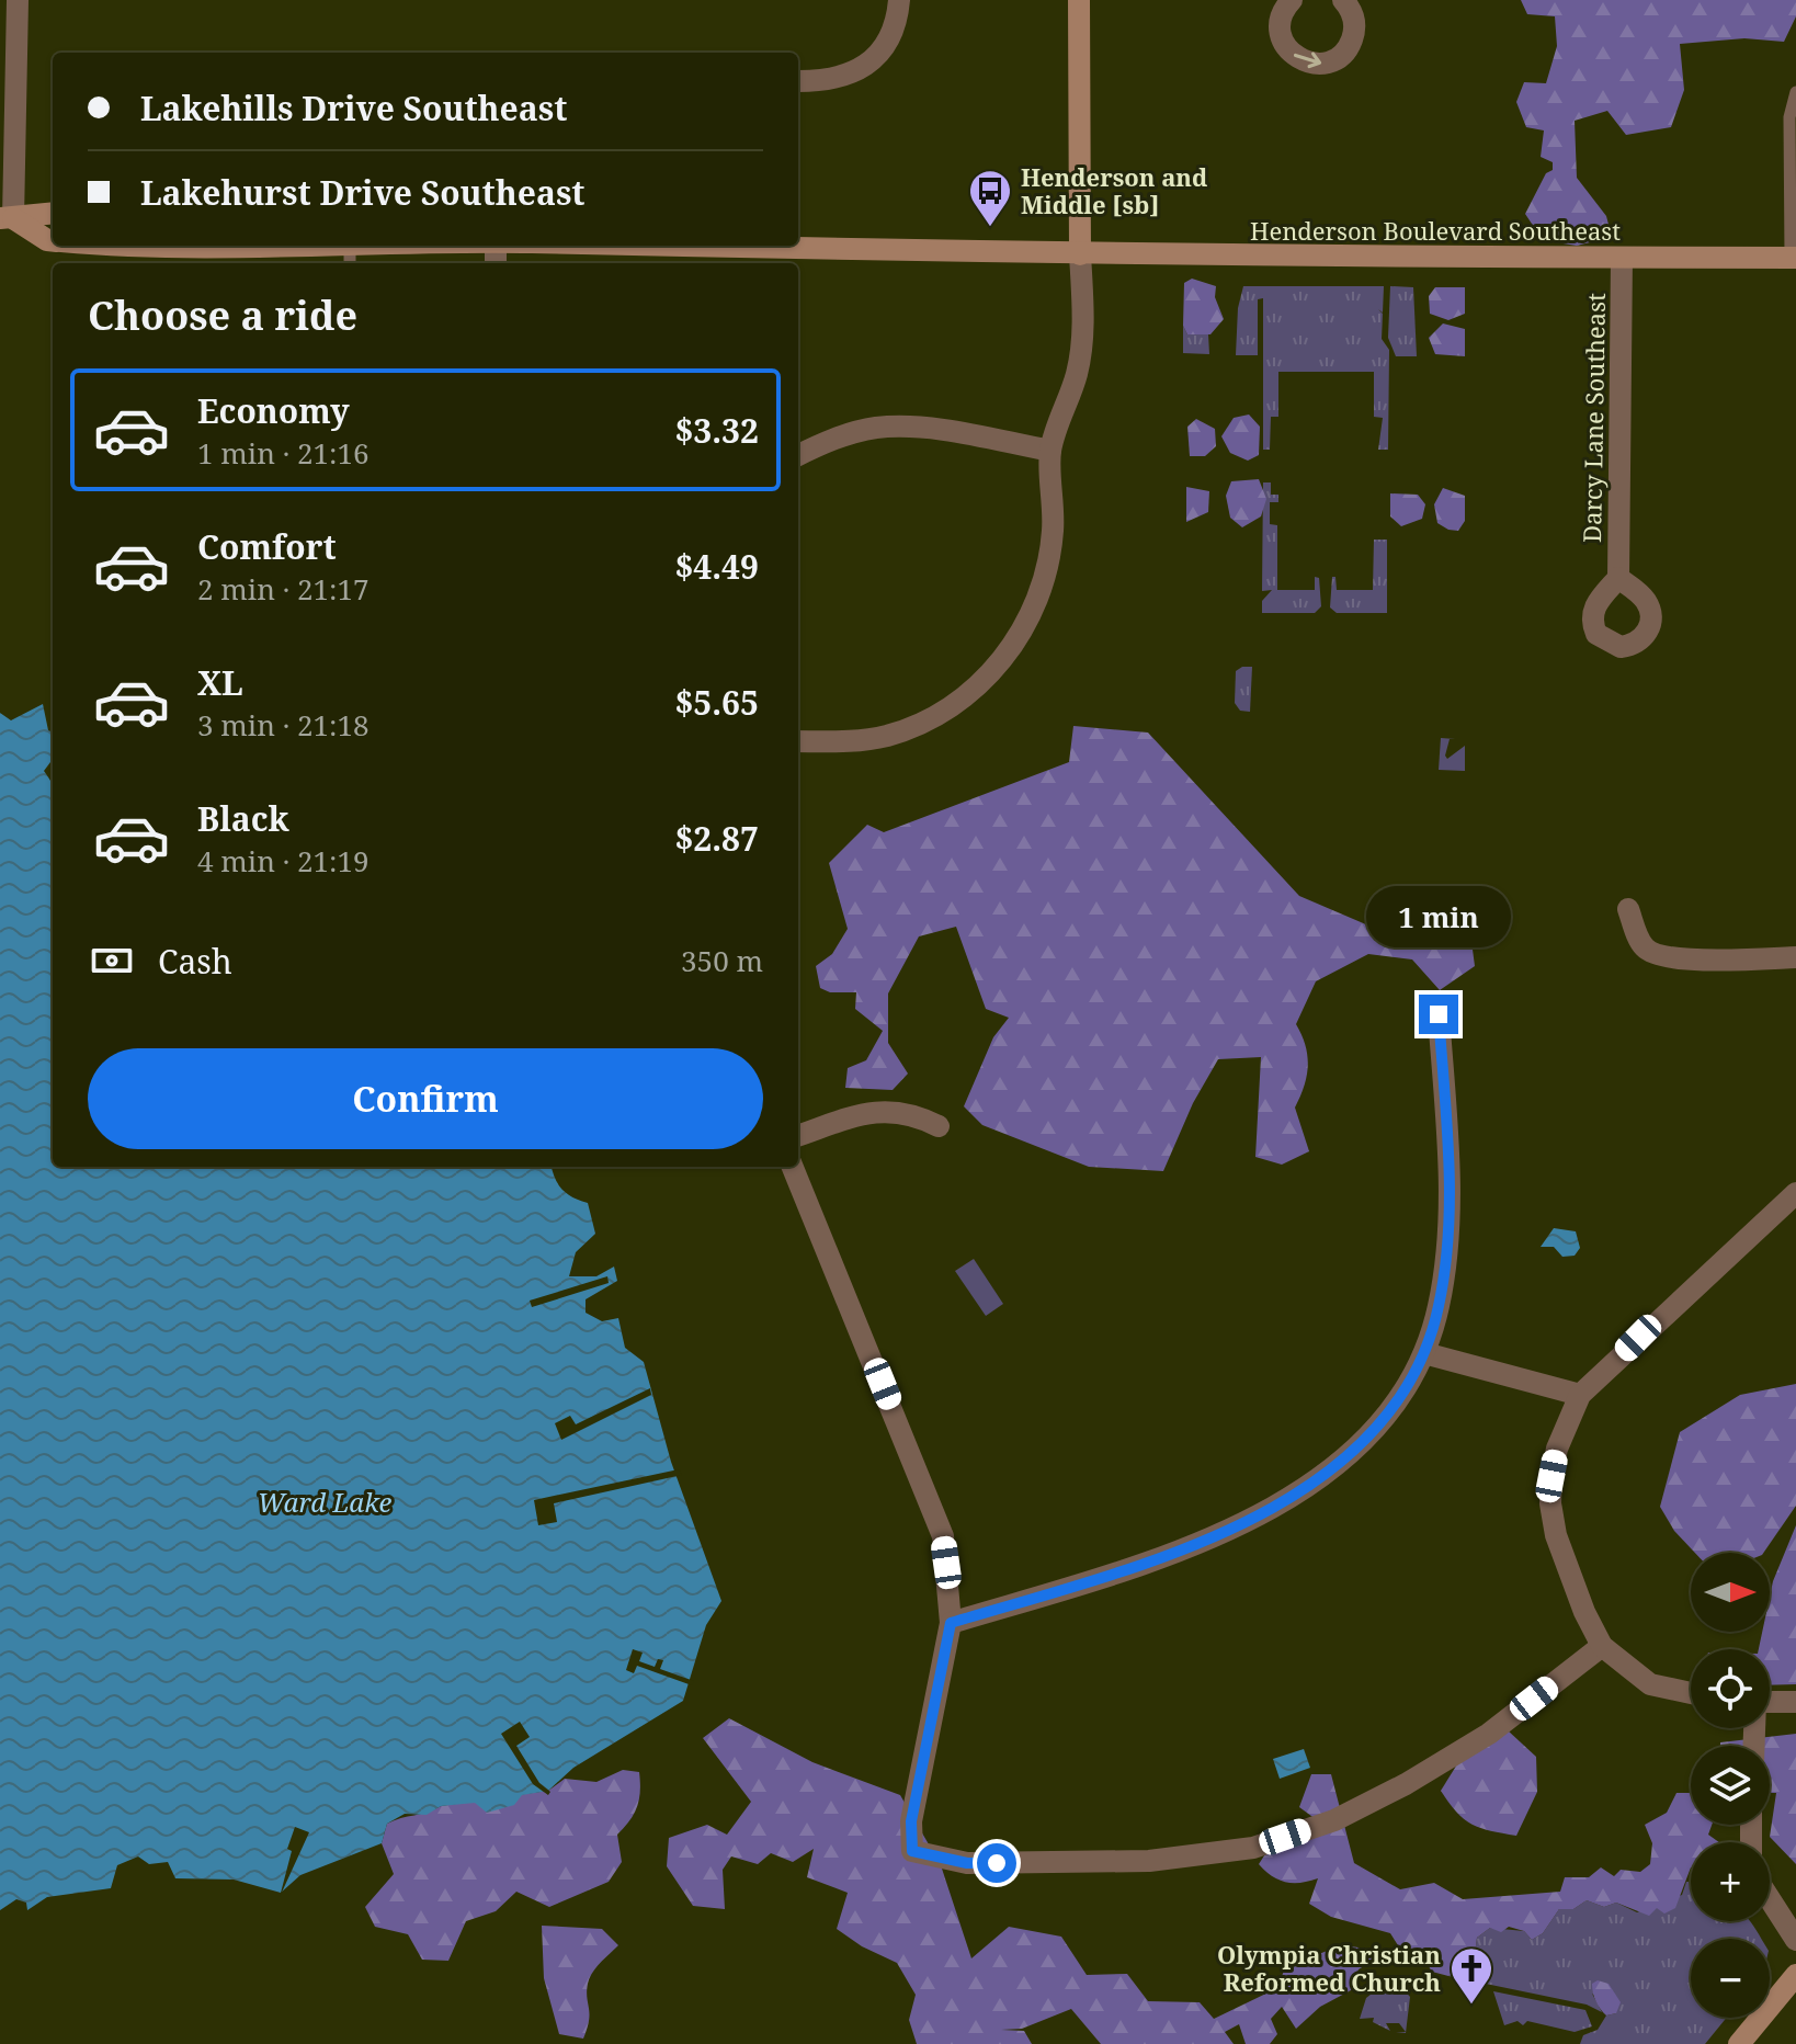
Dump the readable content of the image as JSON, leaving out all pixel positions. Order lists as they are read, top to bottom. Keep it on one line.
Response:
{"streets":{"main road":["Henderson Boulevard Southeast"],"street":["Darcy Lane Southeast"]},"crossings":[["Henderson Boulevard Southeast","Darcy Lane Southeast"]],"water":["Ward Lake"],"places":{"bus stop":["Henderson and Middle [sb]"],"church":["Olympia Christian Reformed Church"]},"north":"right","page":{"banner":["Lakehills Drive Southeast","Lakehurst Drive Southeast"],"heading":"Choose a ride","list":[{"name":"Economy","note":"1 min · 21:16","value":"$3.32"},{"name":"Comfort","note":"2 min · 21:17","value":"$4.49"},{"name":"XL","note":"3 min · 21:18","value":"$5.65"},{"name":"Black","note":"4 min · 21:19","value":"$2.87"}],"bubble":"1 min","pay":["Cash","350 m"],"buttons":"Confirm","map_buttons":["+","−"]}}
